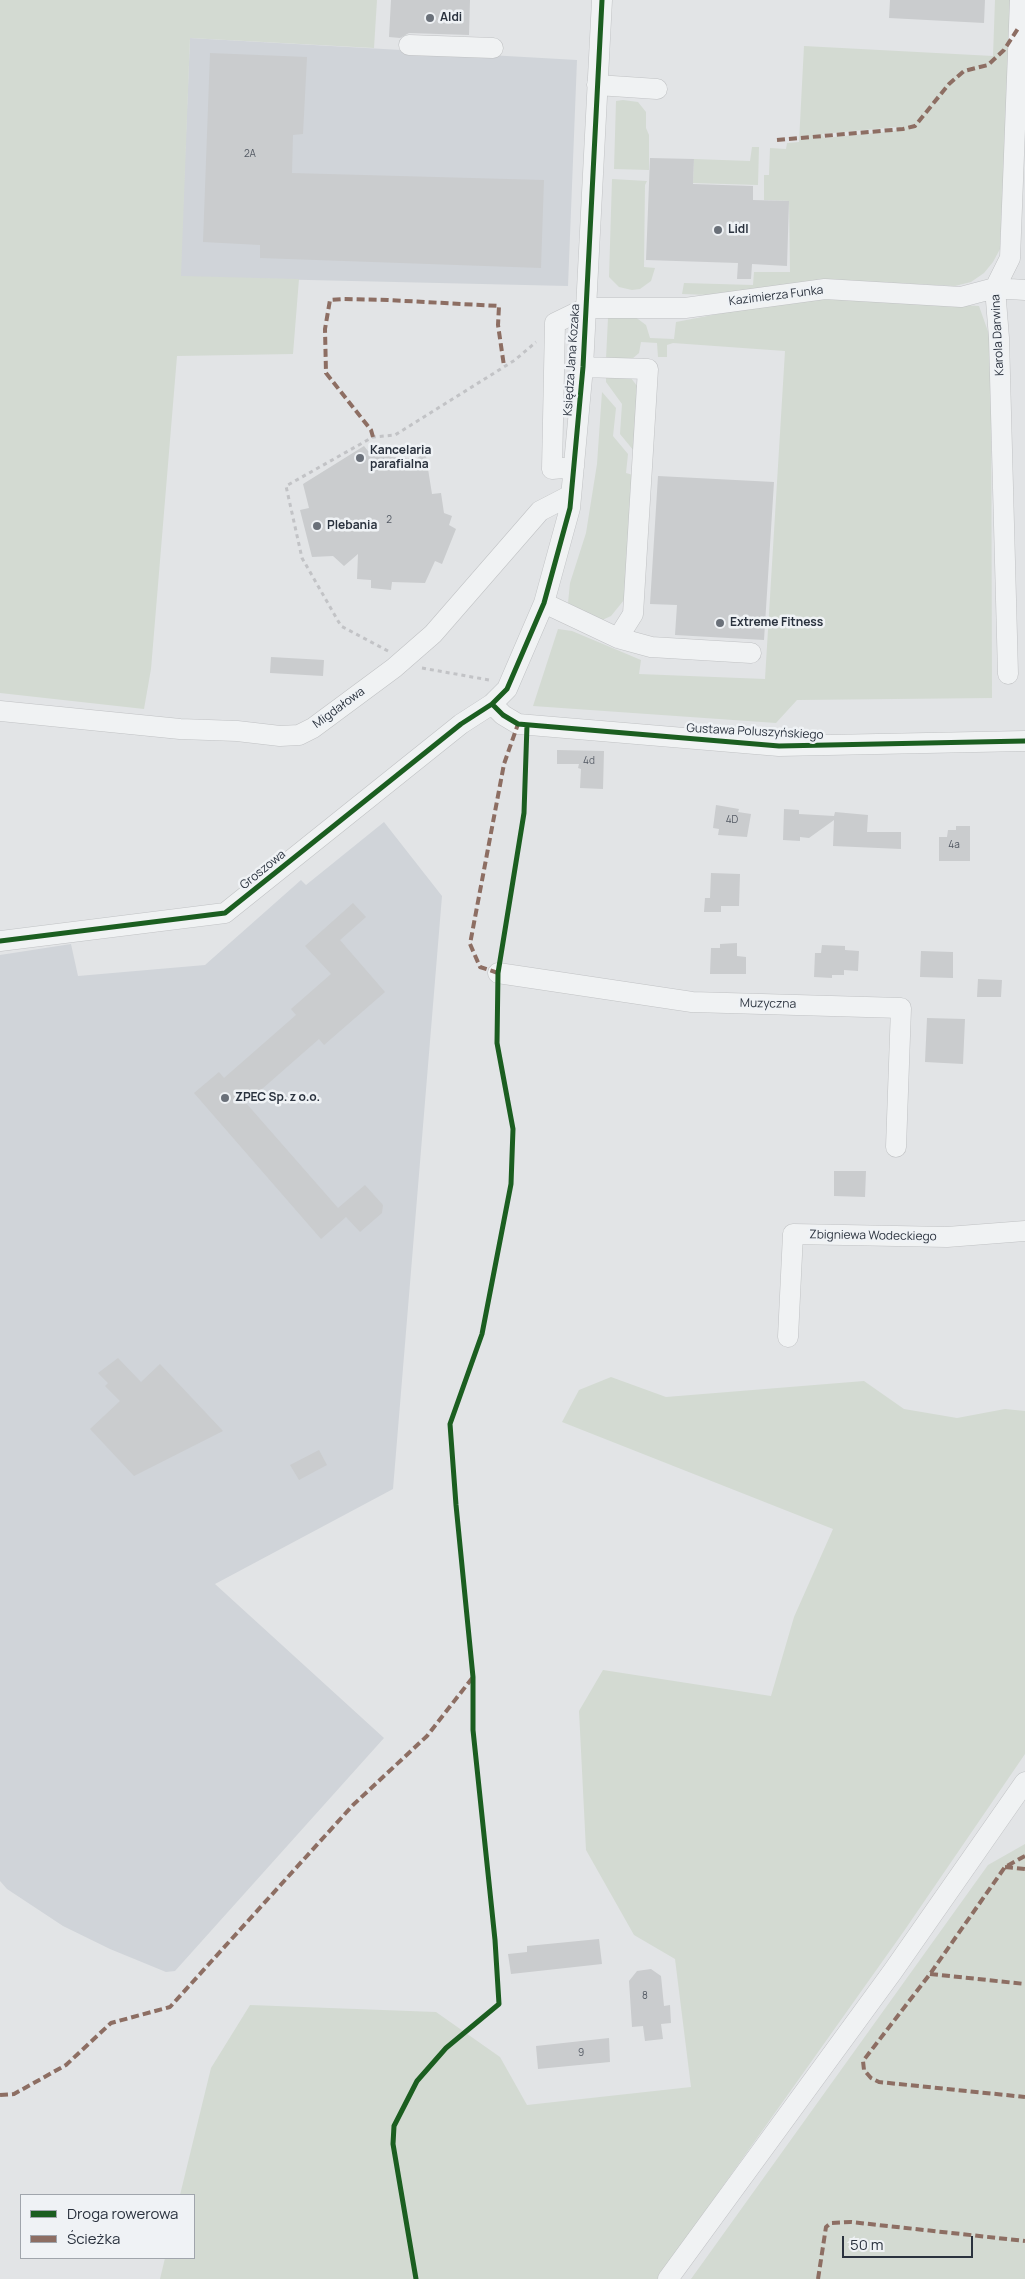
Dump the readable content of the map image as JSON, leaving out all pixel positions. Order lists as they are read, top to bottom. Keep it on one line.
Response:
{"streets":{"street":["Kazimierza Funka","Karola Darwina","Księdza Jana Kozaka","Migdałowa","Gustawa Poluszyńskiego","Groszowa","Muzyczna","Zbigniewa Wodeckiego"]},"crossings":[["Kazimierza Funka","Karola Darwina"],["Kazimierza Funka","Księdza Jana Kozaka"],["Księdza Jana Kozaka","Migdałowa"],["Księdza Jana Kozaka","Gustawa Poluszyńskiego"],["Księdza Jana Kozaka","Groszowa"],["Gustawa Poluszyńskiego","Groszowa"]],"places":["Aldi","Lidl","Kancelaria parafialna","Plebania","Extreme Fitness","ZPEC Sp. z o.o."],"house_numbers":["2A","2","4d","4D","4a","8","9"],"legend":["Droga rowerowa","Ścieżka"],"scale_bar":"50 m"}
